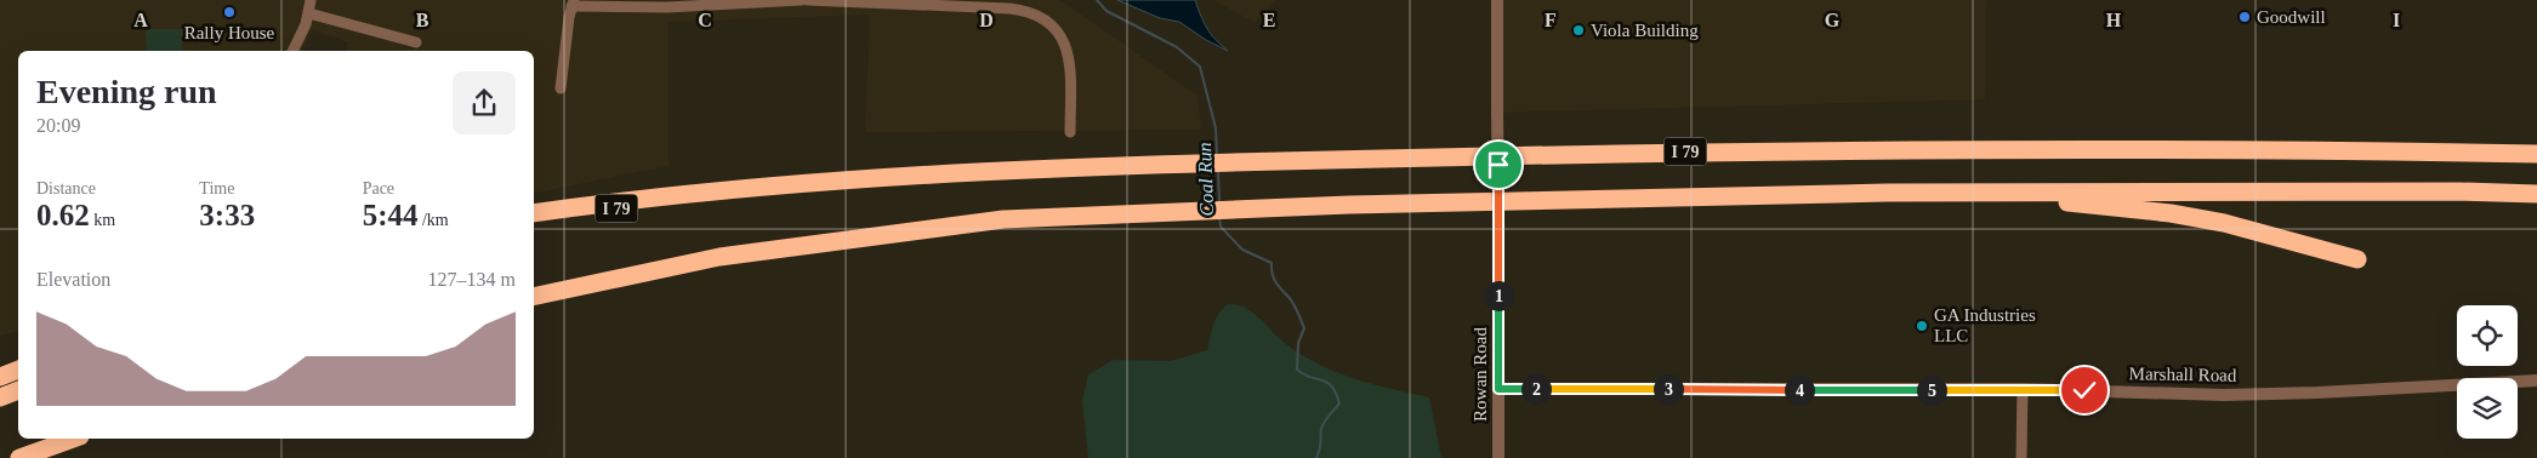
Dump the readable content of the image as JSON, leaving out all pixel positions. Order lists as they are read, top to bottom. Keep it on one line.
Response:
{"streets":{"highway":["I 79"],"street":["Rowan Road","Marshall Road"]},"crossings":[["Rowan Road","Marshall Road"]],"water":["Coal Run"],"places":["Rally House","Goodwill","Viola Building","GA Industries LLC"],"page":{"heading":["Evening run","20:09"],"stats":[["Distance","0.62 km"],["Time","3:33"],["Pace","5:44 /km"]],"chart":["Elevation","127–134 m"],"pins":["1","2","3","4","5"]},"grid":{"columns":["A","B","C","D","E","F","G","H","I"]}}
